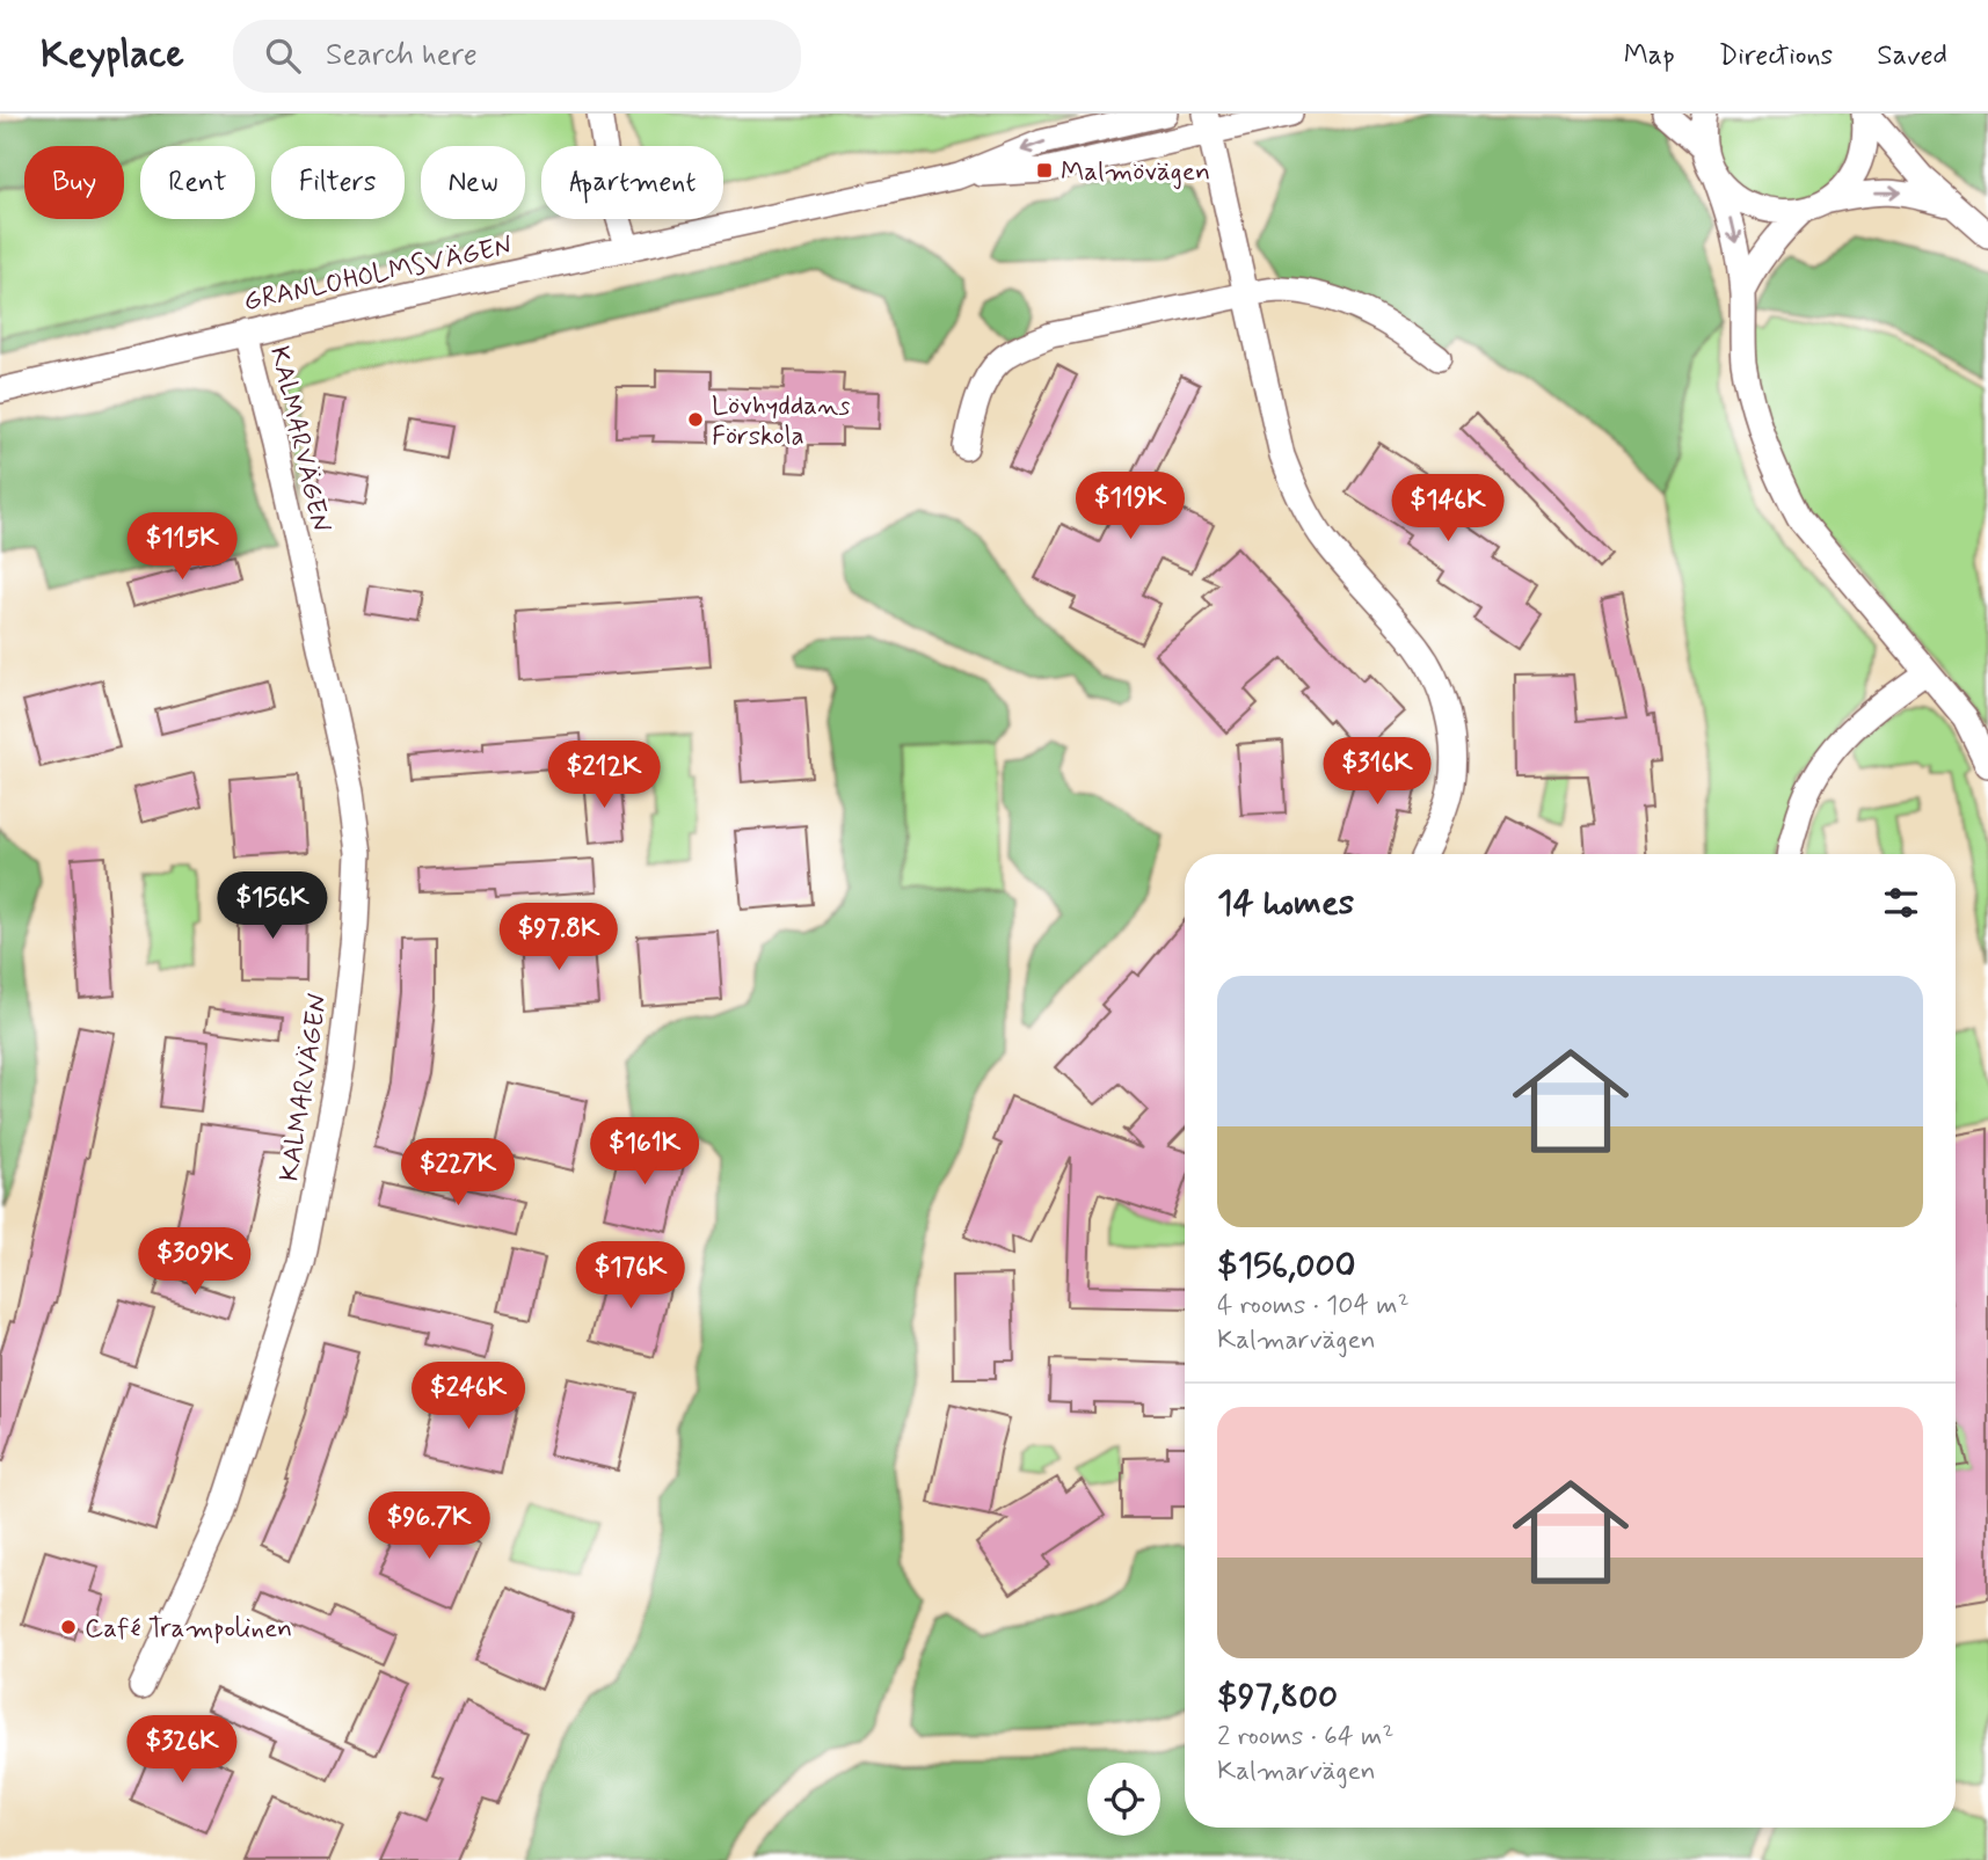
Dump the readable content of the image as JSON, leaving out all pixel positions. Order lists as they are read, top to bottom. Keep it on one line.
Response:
{"streets":{"street":["GRANLOHOLMSVÄGEN","KALMARVÄGEN"]},"crossings":[["GRANLOHOLMSVÄGEN","KALMARVÄGEN"]],"places":{"transit":["Malmövägen"],"other":["Lövhyddans Förskola","Café Trampolinen"]},"page":{"header":"Keyplace","search":"Search here","nav":["Map","Directions","Saved"],"chip":["Buy","Rent","Filters","New","Apartment"],"price":["$119K","$146K","$115K","$316K","$212K","$156K","$97.8K","$161K","$227K","$309K","$176K","$246K","$96.7K","$326K"],"heading":"14 homes","list":[{"name":"$156,000","note":"4 rooms · 104 m² · Kalmarvägen"},{"name":"$97,800","note":"2 rooms · 64 m² · Kalmarvägen"}]}}
